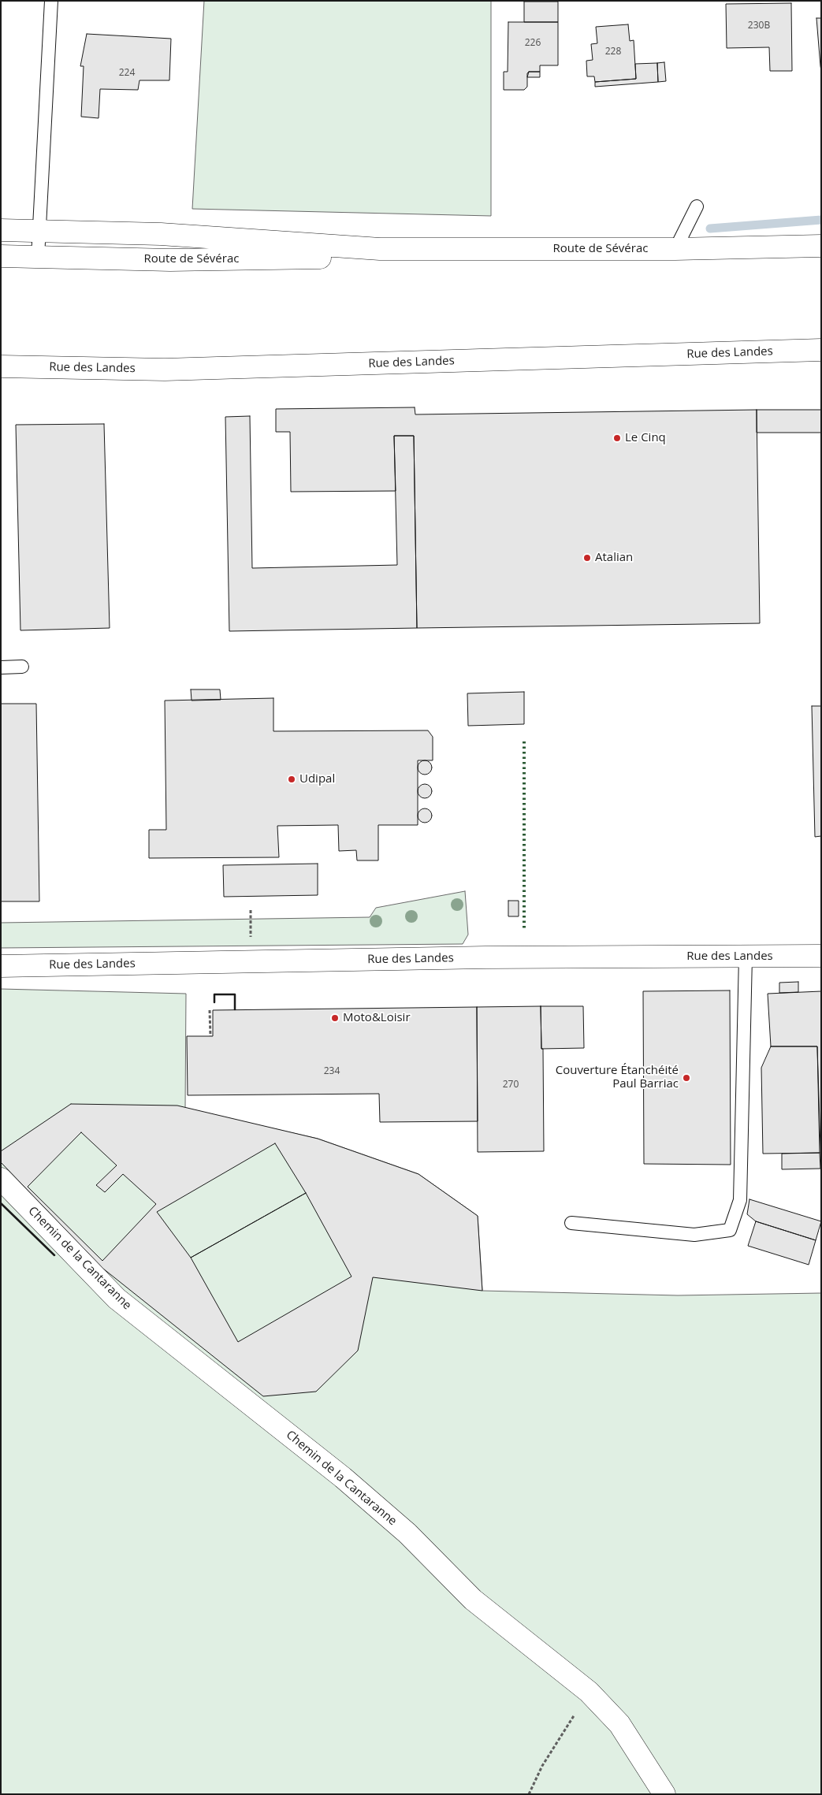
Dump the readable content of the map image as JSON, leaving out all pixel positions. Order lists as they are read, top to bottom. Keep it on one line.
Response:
{"streets":{"street":["Route de Sévérac","Rue des Landes","Chemin de la Cantaranne"]},"places":["Le Cinq","Atalian","Udipal","Moto&Loisir","Couverture Étanchéité Paul Barriac"],"house_numbers":["230B","226","228","224","234","270"]}
